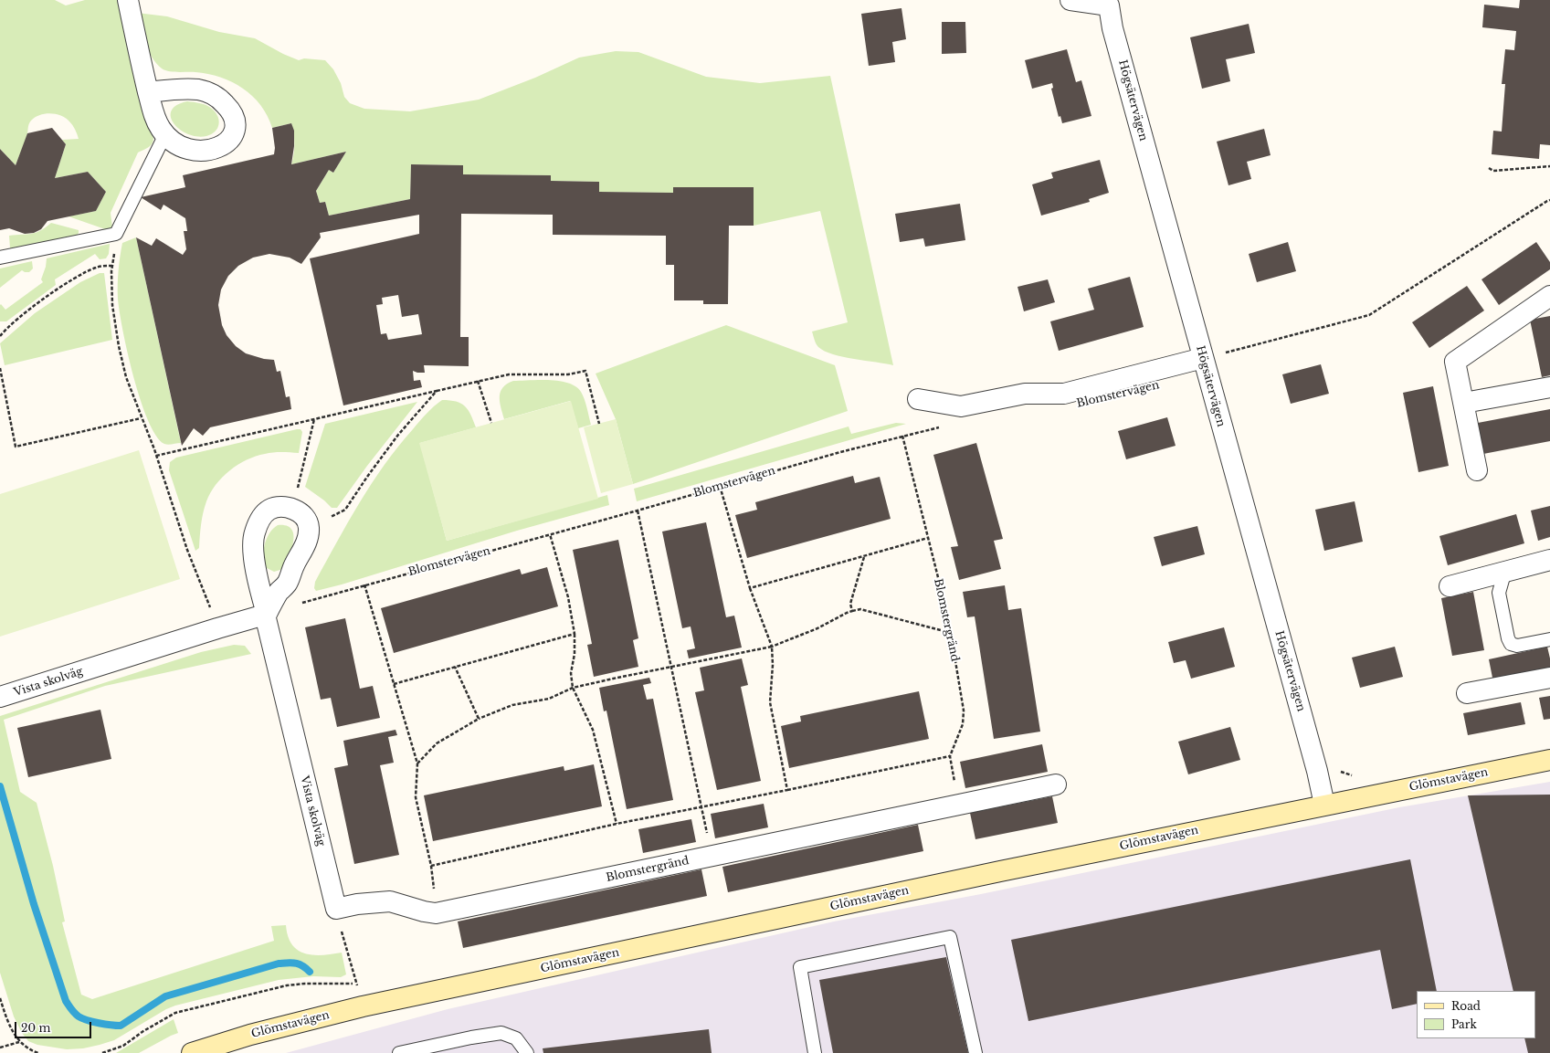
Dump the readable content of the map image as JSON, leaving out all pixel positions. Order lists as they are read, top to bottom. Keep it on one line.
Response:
{"streets":{"main road":["Glömstavägen"],"street":["Högsätervägen","Blomstervägen","Blomstergränd","Vista skolväg"]},"crossings":[["Högsätervägen","Blomstervägen"],["Högsätervägen","Glömstavägen"],["Blomstervägen","Blomstergränd"],["Blomstergränd","Vista skolväg"]],"legend":["Road","Park"],"scale_bar":"20 m"}
